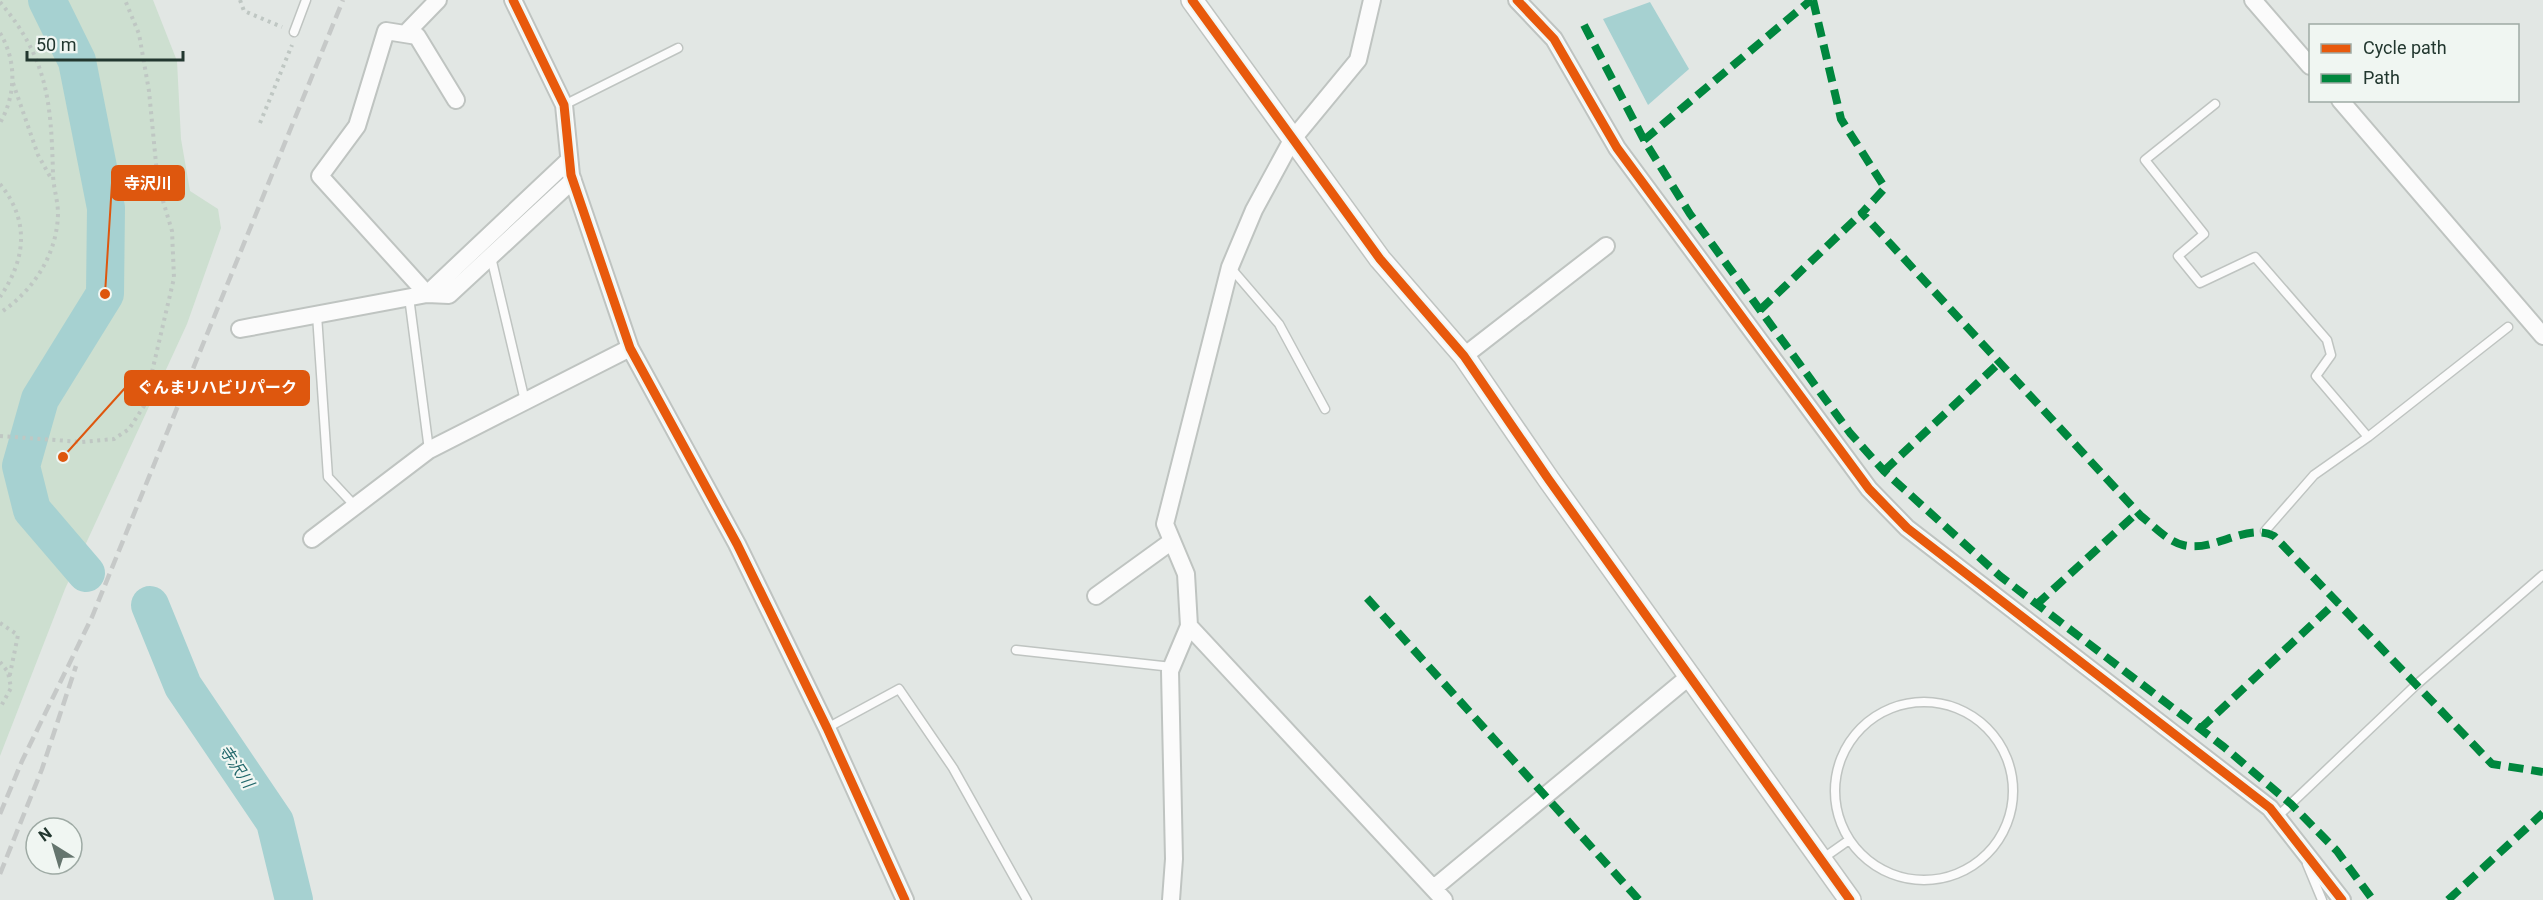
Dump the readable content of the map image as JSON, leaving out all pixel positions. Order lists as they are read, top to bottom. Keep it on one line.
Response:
{"water":["寺沢川"],"places":["寺沢川","ぐんまリハビリパーク"],"legend":["Cycle path","Path"],"scale_bar":"50 m","north":"top left"}
